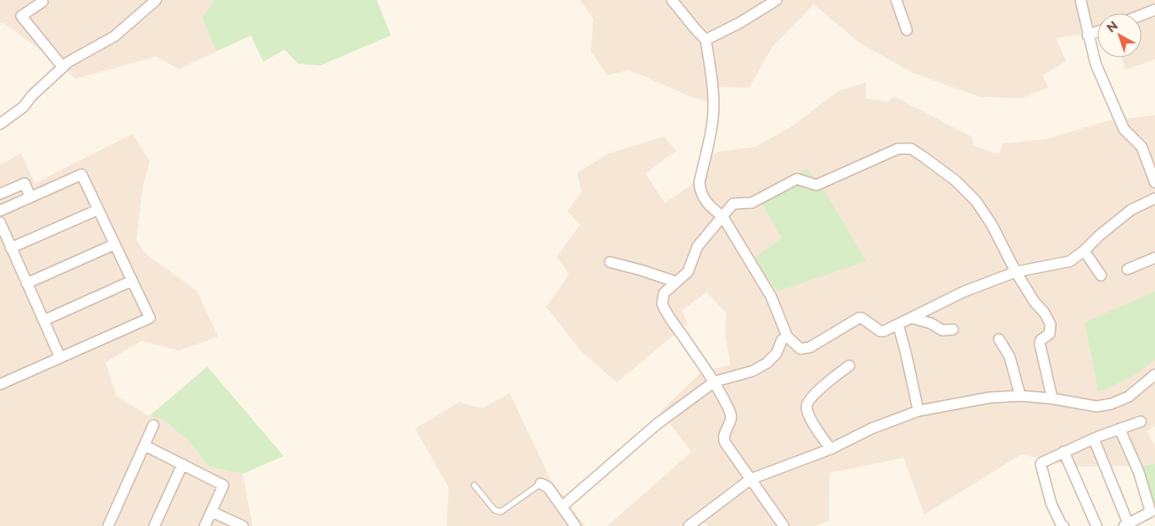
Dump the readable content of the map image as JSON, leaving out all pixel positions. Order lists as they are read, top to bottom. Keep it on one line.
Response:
{"north":"top left"}
